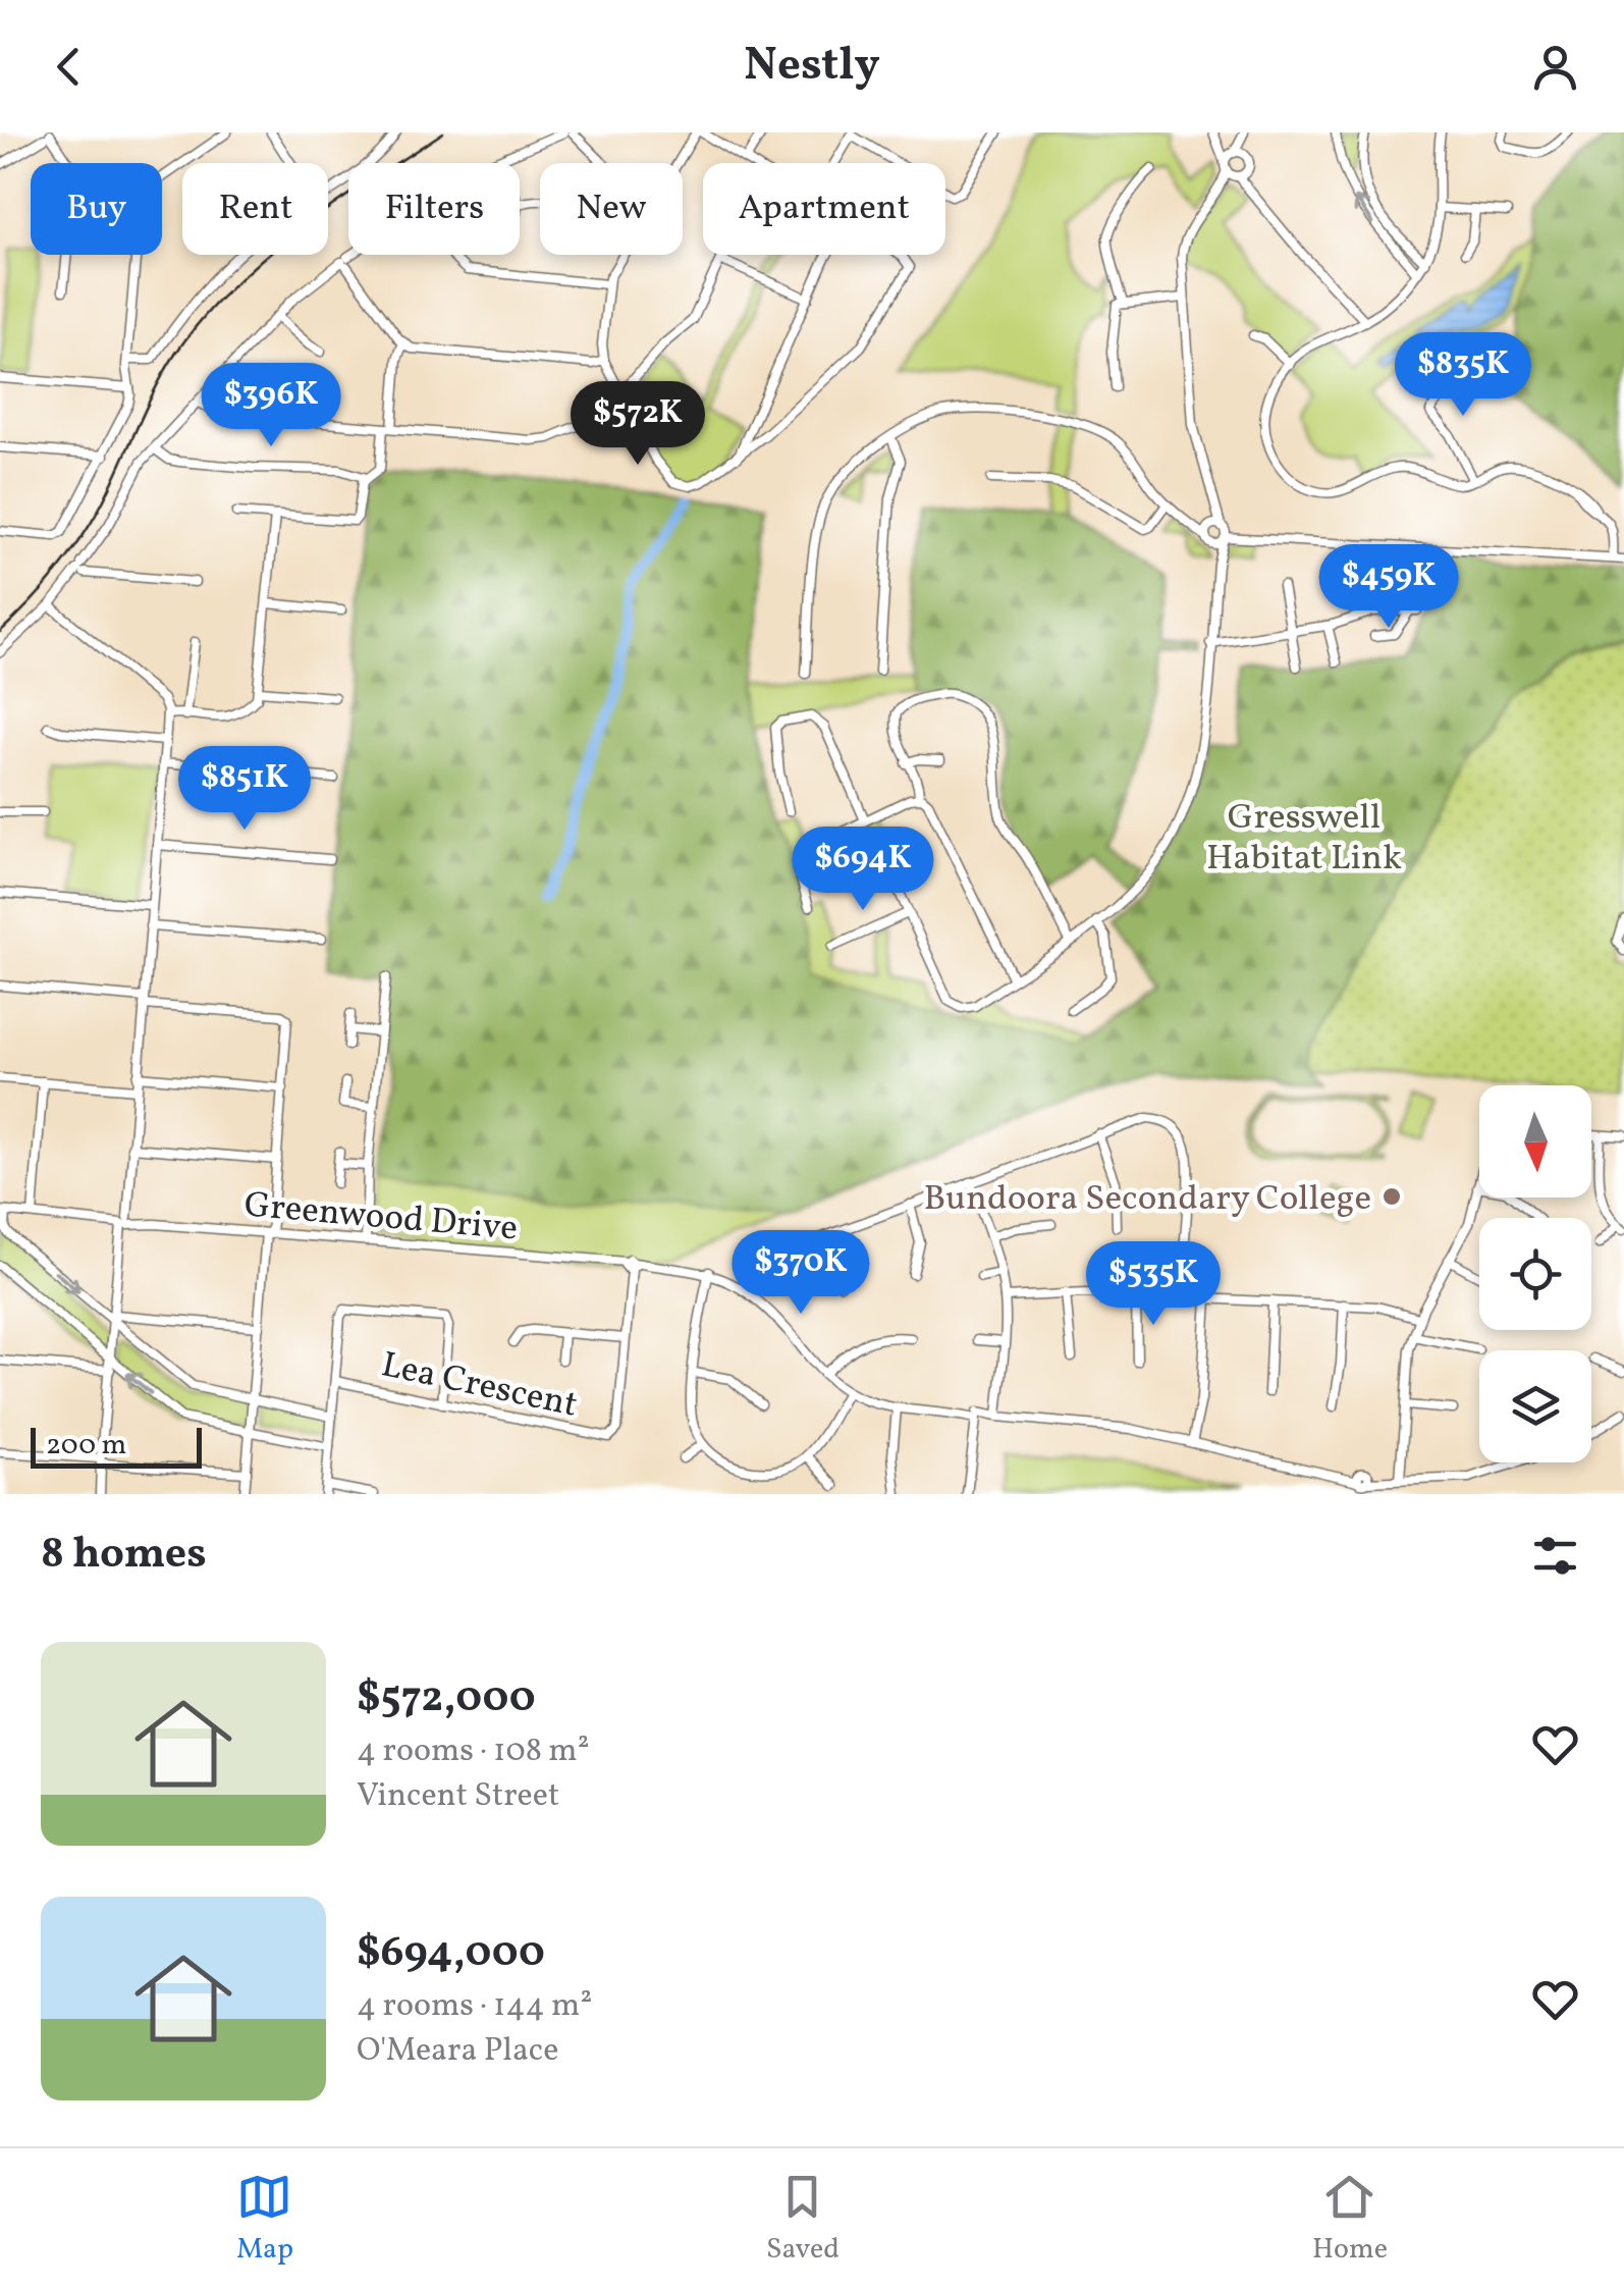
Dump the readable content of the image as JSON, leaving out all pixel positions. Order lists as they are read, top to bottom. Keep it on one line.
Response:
{"streets":{"street":["Greenwood Drive","Lea Crescent"]},"crossings":[["Greenwood Drive","Lea Crescent"]],"parks":["Gresswell Habitat Link"],"places":["Bundoora Secondary College"],"scale_bar":"200 m","north":"bottom","page":{"header":"Nestly","chip":["Buy","Rent","Filters","New","Apartment"],"price":["$835K","$396K","$572K","$459K","$851K","$694K","$370K","$535K"],"scale":"200 m","heading":"8 homes","list":[{"name":"$572,000","note":"4 rooms · 108 m² · Vincent Street"},{"name":"$694,000","note":"4 rooms · 144 m² · O'Meara Place"}],"tabs":["Map","Saved","Home"]}}
